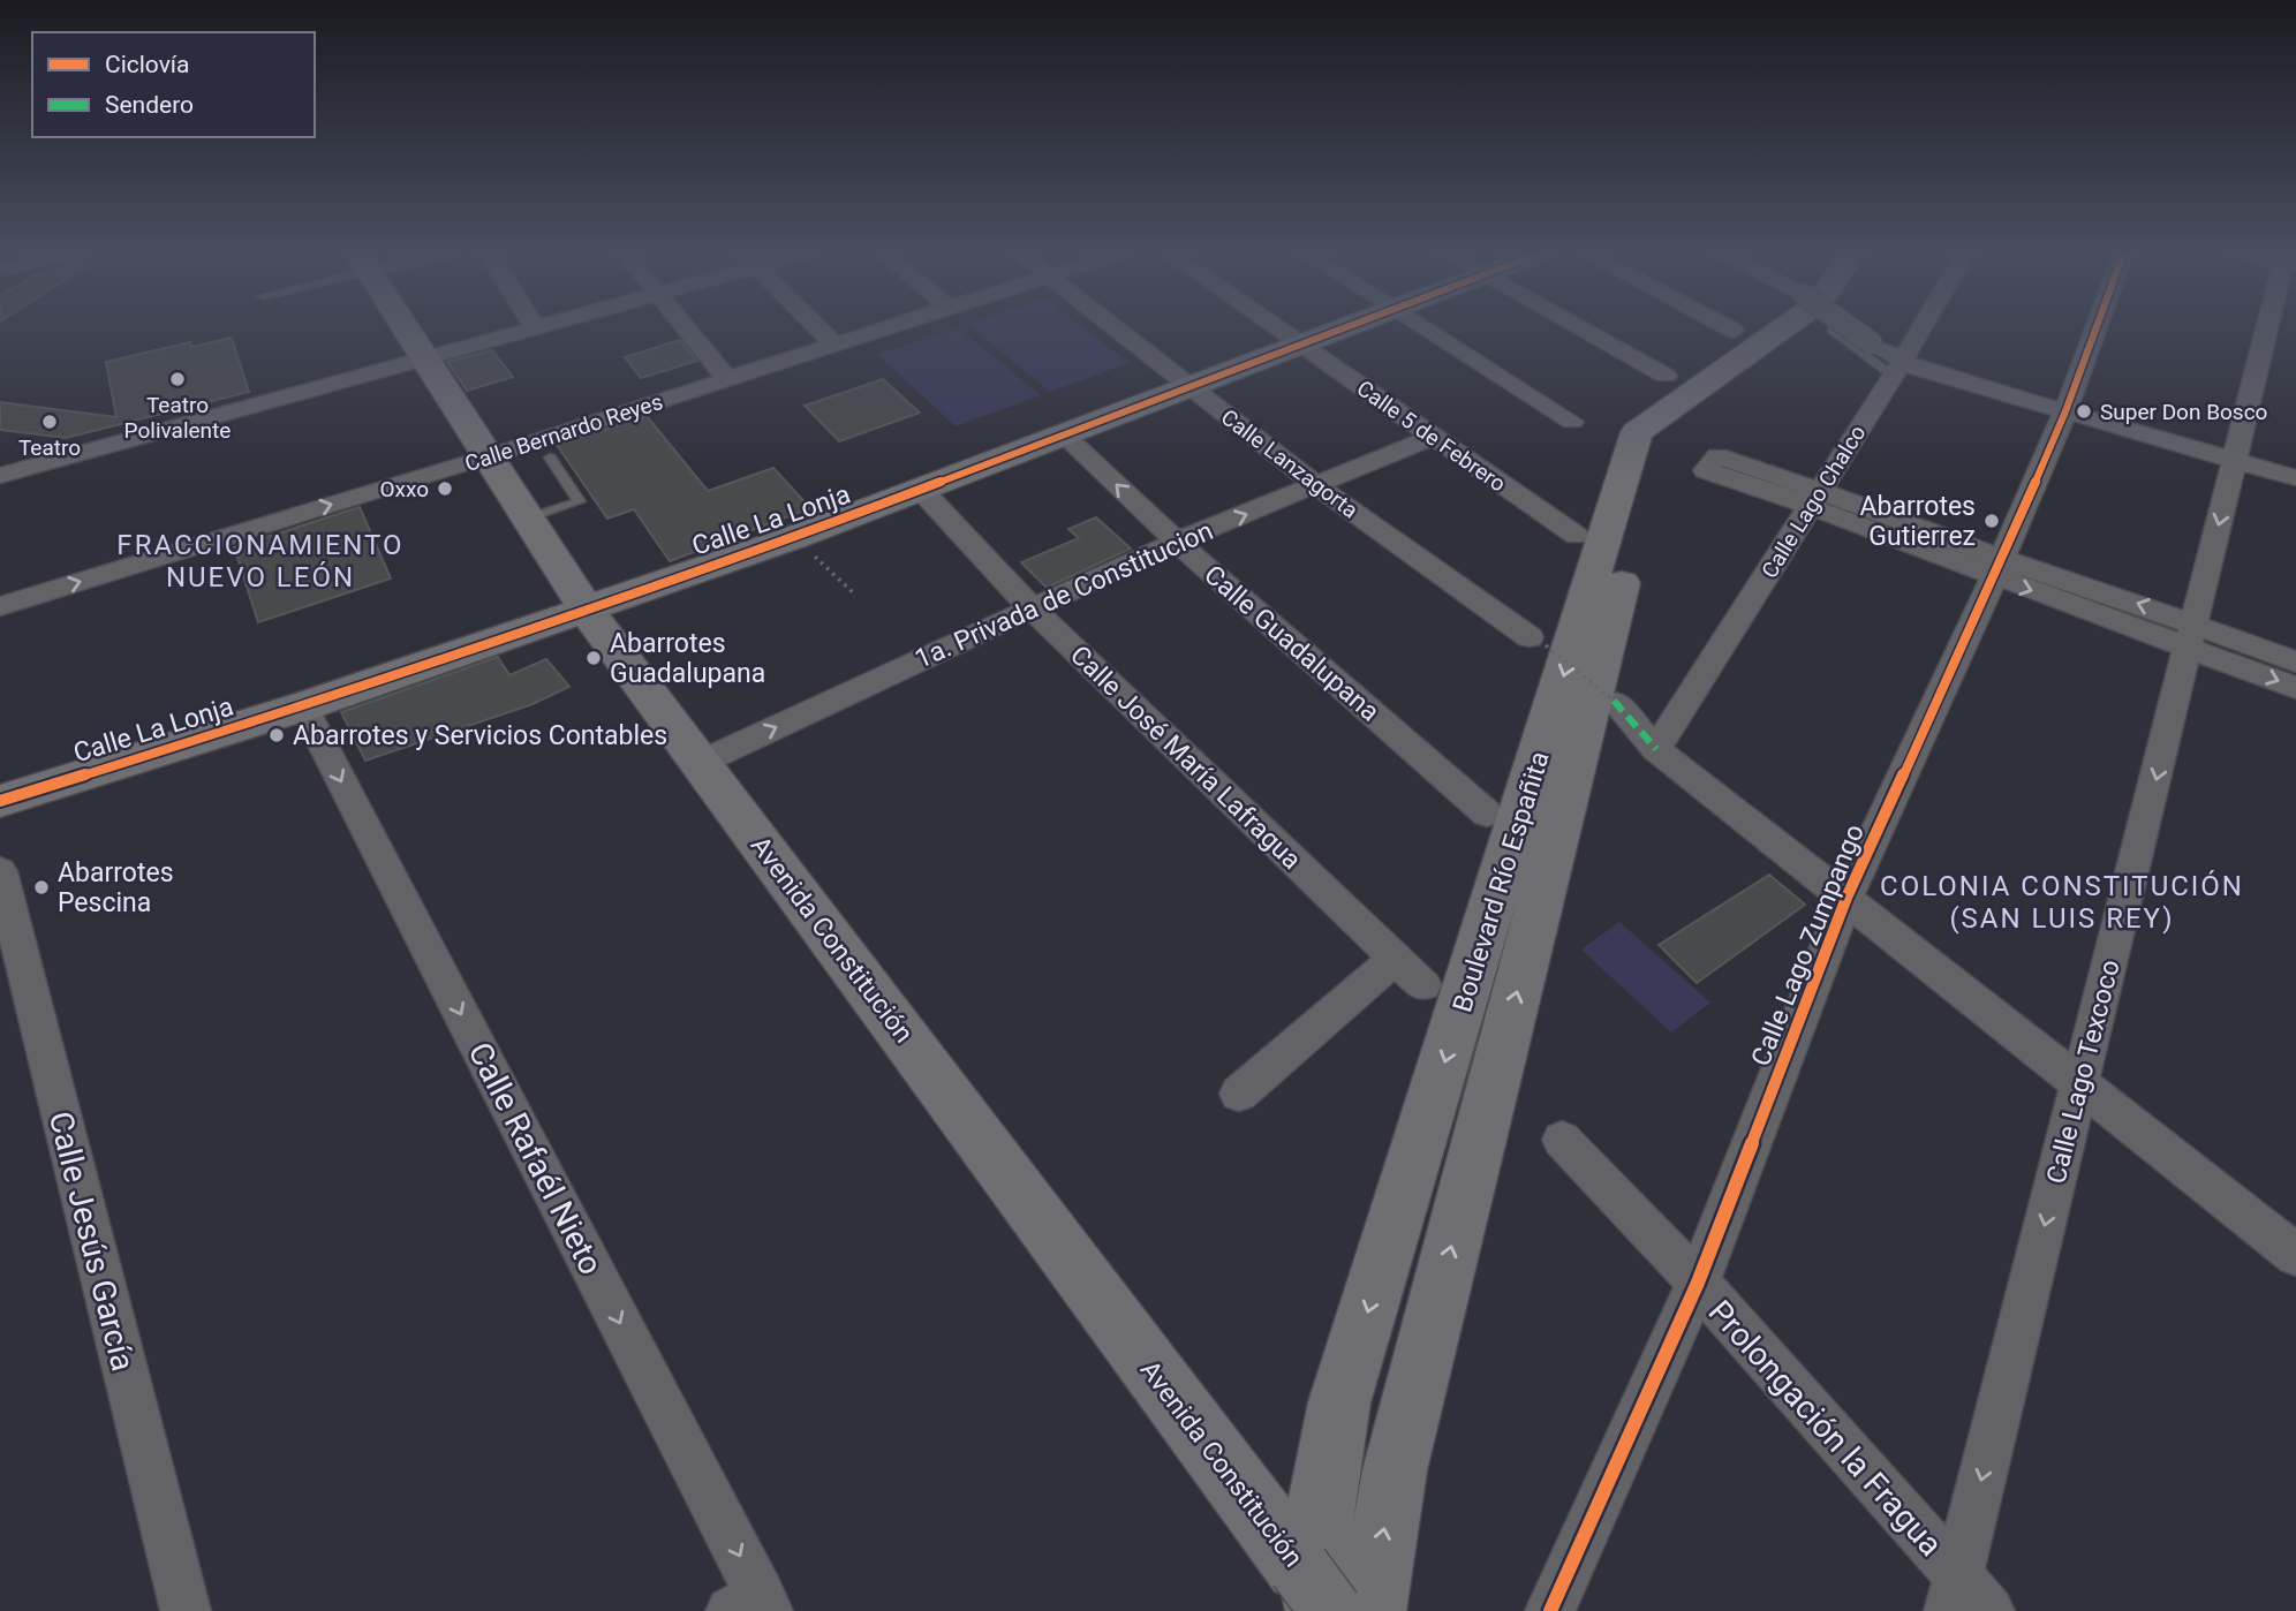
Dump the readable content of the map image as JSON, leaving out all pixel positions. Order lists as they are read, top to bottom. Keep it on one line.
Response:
{"streets":{"main road":["Calle La Lonja","Boulevard Río Españita","Avenida Constitución"],"street":["Calle Bernardo Reyes","Calle 5 de Febrero","Calle Lanzagorta","Calle Lago Chalco","1a. Privada de Constitucion","Calle Guadalupana","Calle José María Lafragua","Calle Lago Zumpango","Calle Lago Texcoco","Calle Rafaél Nieto","Calle Jesús García","Prolongación la Fragua"]},"crossings":[["Calle Bernardo Reyes","Avenida Constitución"],["Calle 5 de Febrero","Calle La Lonja"],["Calle 5 de Febrero","1a. Privada de Constitucion"],["Calle Lanzagorta","Calle La Lonja"],["Calle Lanzagorta","1a. Privada de Constitucion"],["Calle La Lonja","Calle Guadalupana"],["Calle La Lonja","Calle José María Lafragua"],["Calle La Lonja","Avenida Constitución"],["Calle La Lonja","Calle Rafaél Nieto"],["1a. Privada de Constitucion","Calle Guadalupana"],["1a. Privada de Constitucion","Calle José María Lafragua"],["1a. Privada de Constitucion","Avenida Constitución"],["Boulevard Río Españita","Avenida Constitución"],["Calle Lago Zumpango","Prolongación la Fragua"],["Calle Lago Texcoco","Prolongación la Fragua"]],"one_way":["1a. Privada de Constitucion","Calle Lago Texcoco","Calle Rafaél Nieto"],"districts":["FRACCIONAMIENTO NUEVO LEÓN","COLONIA CONSTITUCIÓN (SAN LUIS REY)"],"places":["Teatro Polivalente","Super Don Bosco","Teatro","Oxxo","Abarrotes Gutierrez","Abarrotes Guadalupana","Abarrotes y Servicios Contables","Abarrotes Pescina"],"legend":["Ciclovía","Sendero"]}
